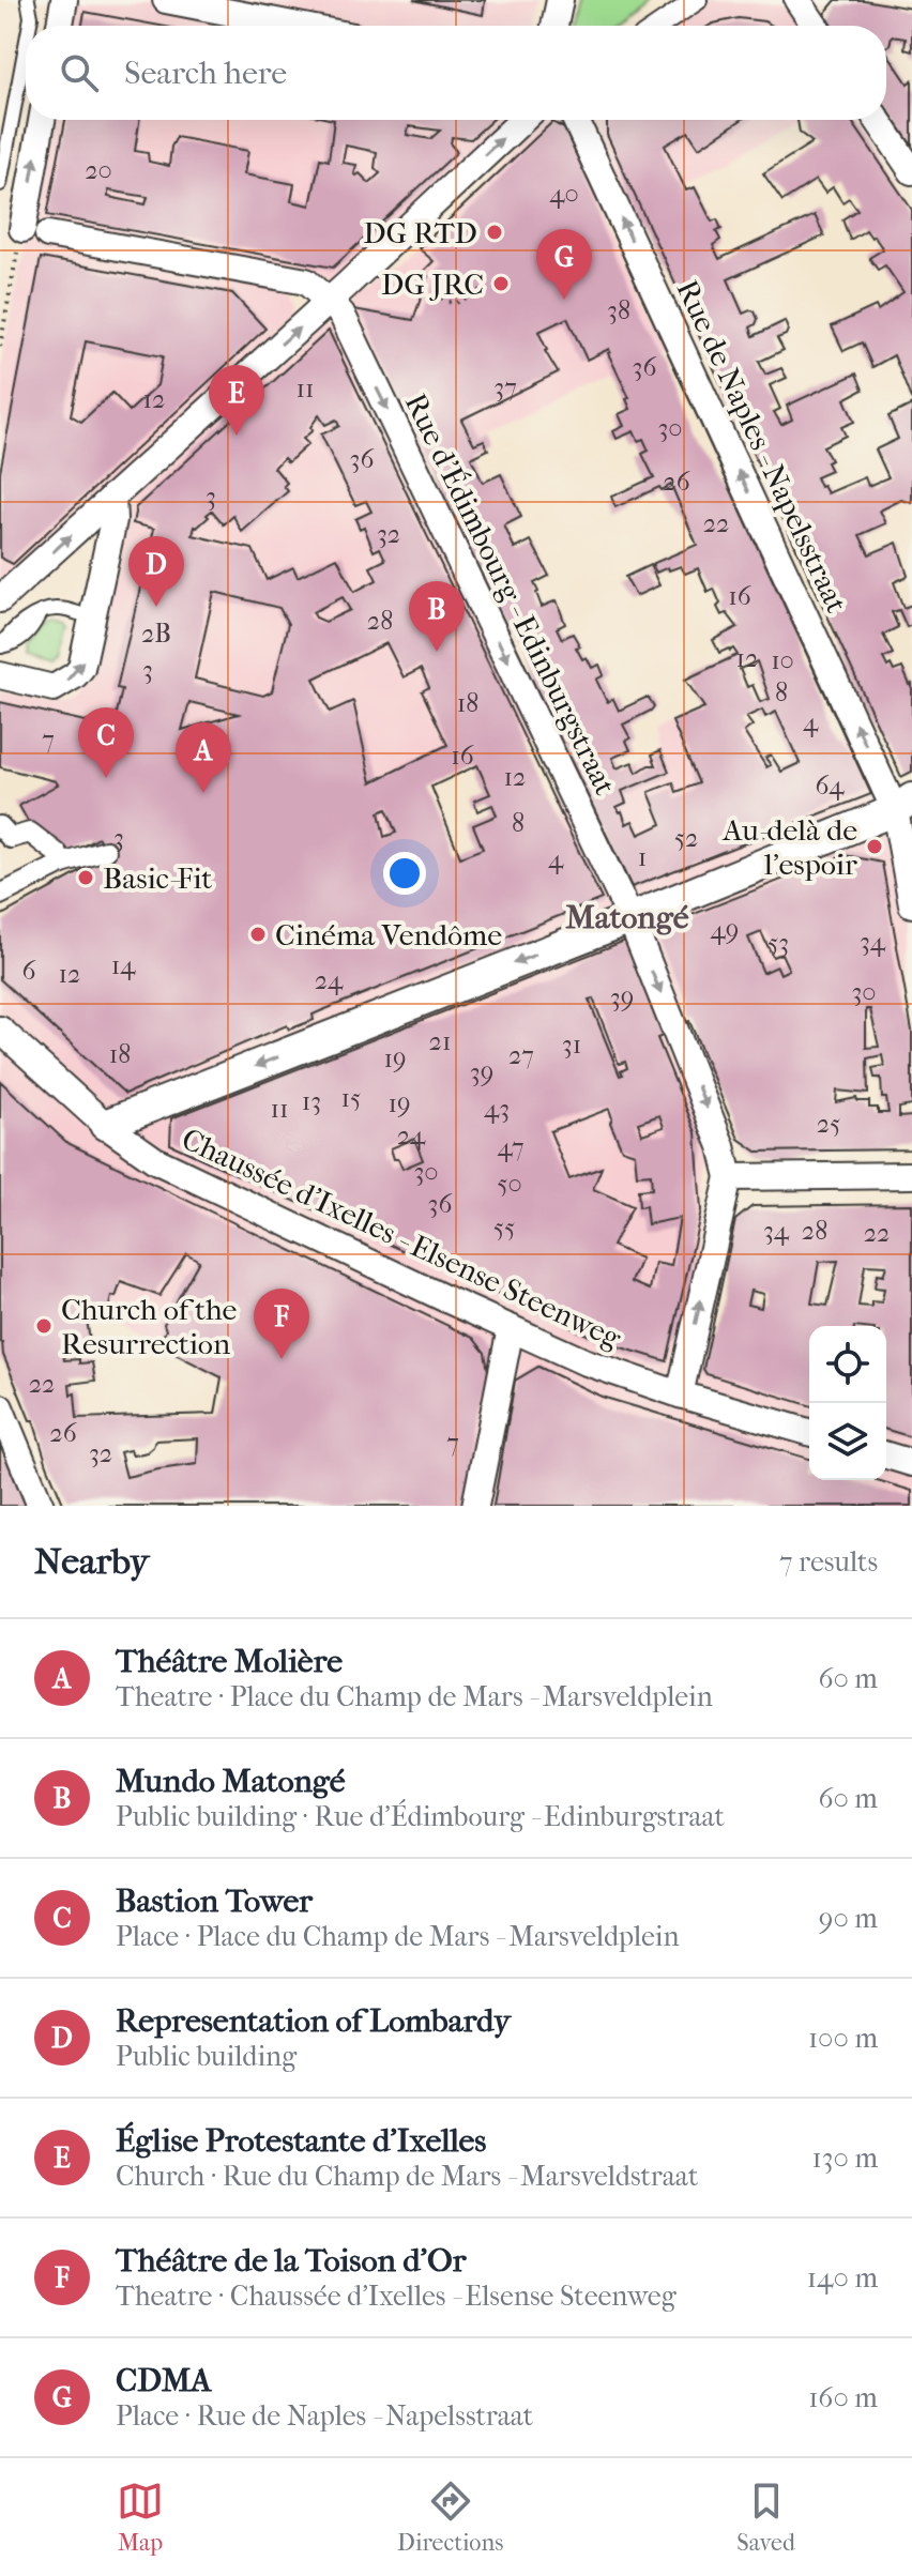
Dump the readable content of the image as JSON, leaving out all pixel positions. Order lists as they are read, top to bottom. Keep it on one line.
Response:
{"streets":{"street":["Rue de Naples - Napelsstraat","Rue d'Édimbourg - Edinburgstraat","Chaussée d'Ixelles - Elsense Steenweg"]},"one_way":["Rue de Naples - Napelsstraat","Rue d'Édimbourg - Edinburgstraat"],"districts":["Matongé"],"places":["DG RTD","DG JRC","Au-delà de l'espoir","Basic-Fit","Cinéma Vendôme","Church of the Resurrection"],"house_numbers":["20","40","38","36","37","11","12","30","36","26","3","22","32","16","28","2B","12","10","3","8","18","4","7","16","12","64","8","3","52","1","4","49","34","53","14","6","12","24","30","39","21","31","18","27","19","39","15","13","19","11","43","25","24","47","30","50","36","55","34","28","22","22","26","7","32"],"page":{"search":"Search here","pins":["G","E","D","B","C","A","F"],"heading":["Nearby","7 results"],"list":[{"mark":"A","name":"Théâtre Molière","note":"Theatre · Place du Champ de Mars - Marsveldplein","value":"60 m"},{"mark":"B","name":"Mundo Matongé","note":"Public building · Rue d'Édimbourg - Edinburgstraat","value":"60 m"},{"mark":"C","name":"Bastion Tower","note":"Place · Place du Champ de Mars - Marsveldplein","value":"90 m"},{"mark":"D","name":"Representation of Lombardy","note":"Public building","value":"100 m"},{"mark":"E","name":"Église Protestante d’Ixelles","note":"Church · Rue du Champ de Mars - Marsveldstraat","value":"130 m"},{"mark":"F","name":"Théâtre de la Toison d’Or","note":"Theatre · Chaussée d'Ixelles - Elsense Steenweg","value":"140 m"},{"mark":"G","name":"CDMA","note":"Place · Rue de Naples - Napelsstraat","value":"160 m"}],"nav":["Map","Directions","Saved"]}}
